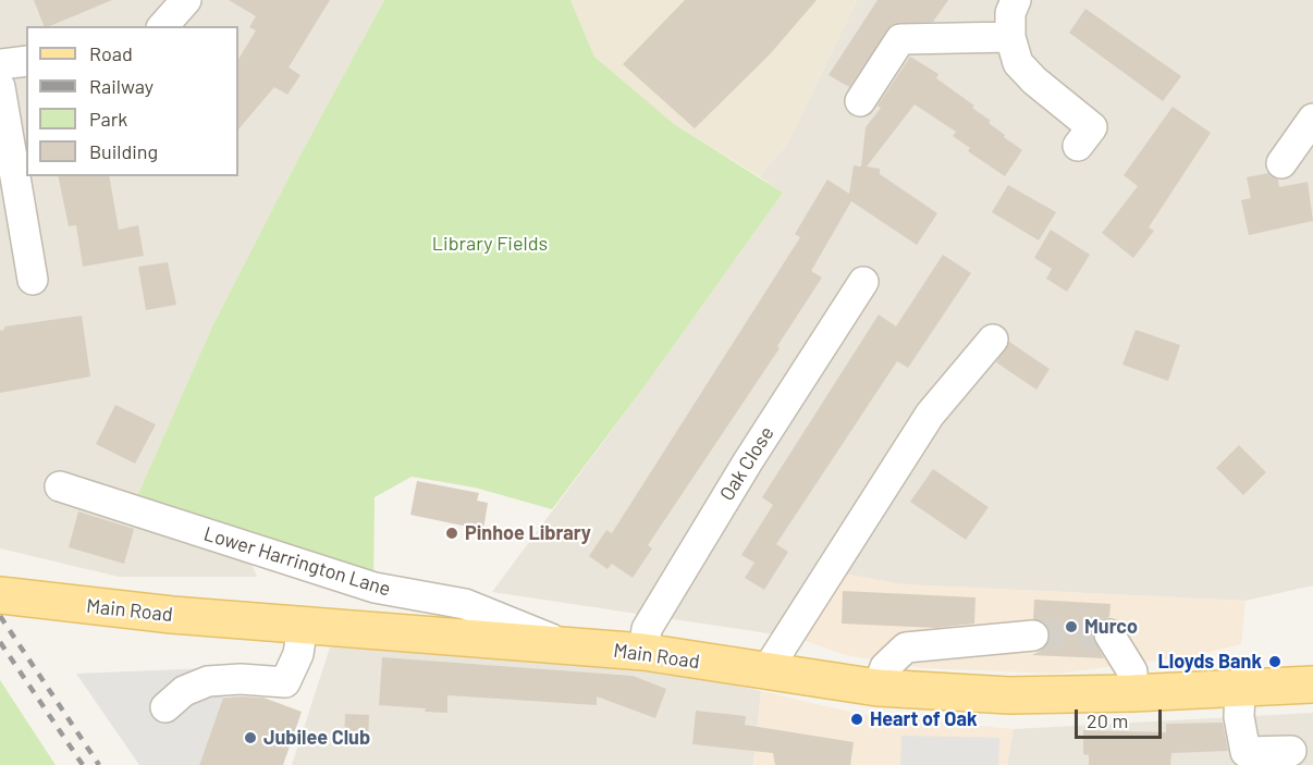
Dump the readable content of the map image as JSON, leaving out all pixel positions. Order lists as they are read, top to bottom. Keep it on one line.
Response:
{"streets":{"main road":["Main Road"],"street":["Oak Close","Lower Harrington Lane"]},"crossings":[["Oak Close","Main Road"],["Lower Harrington Lane","Main Road"]],"parks":["Library Fields"],"places":["Pinhoe Library","Murco","Lloyds Bank","Heart of Oak","Jubilee Club"],"legend":["Road","Railway","Park","Building"],"scale_bar":"20 m"}
